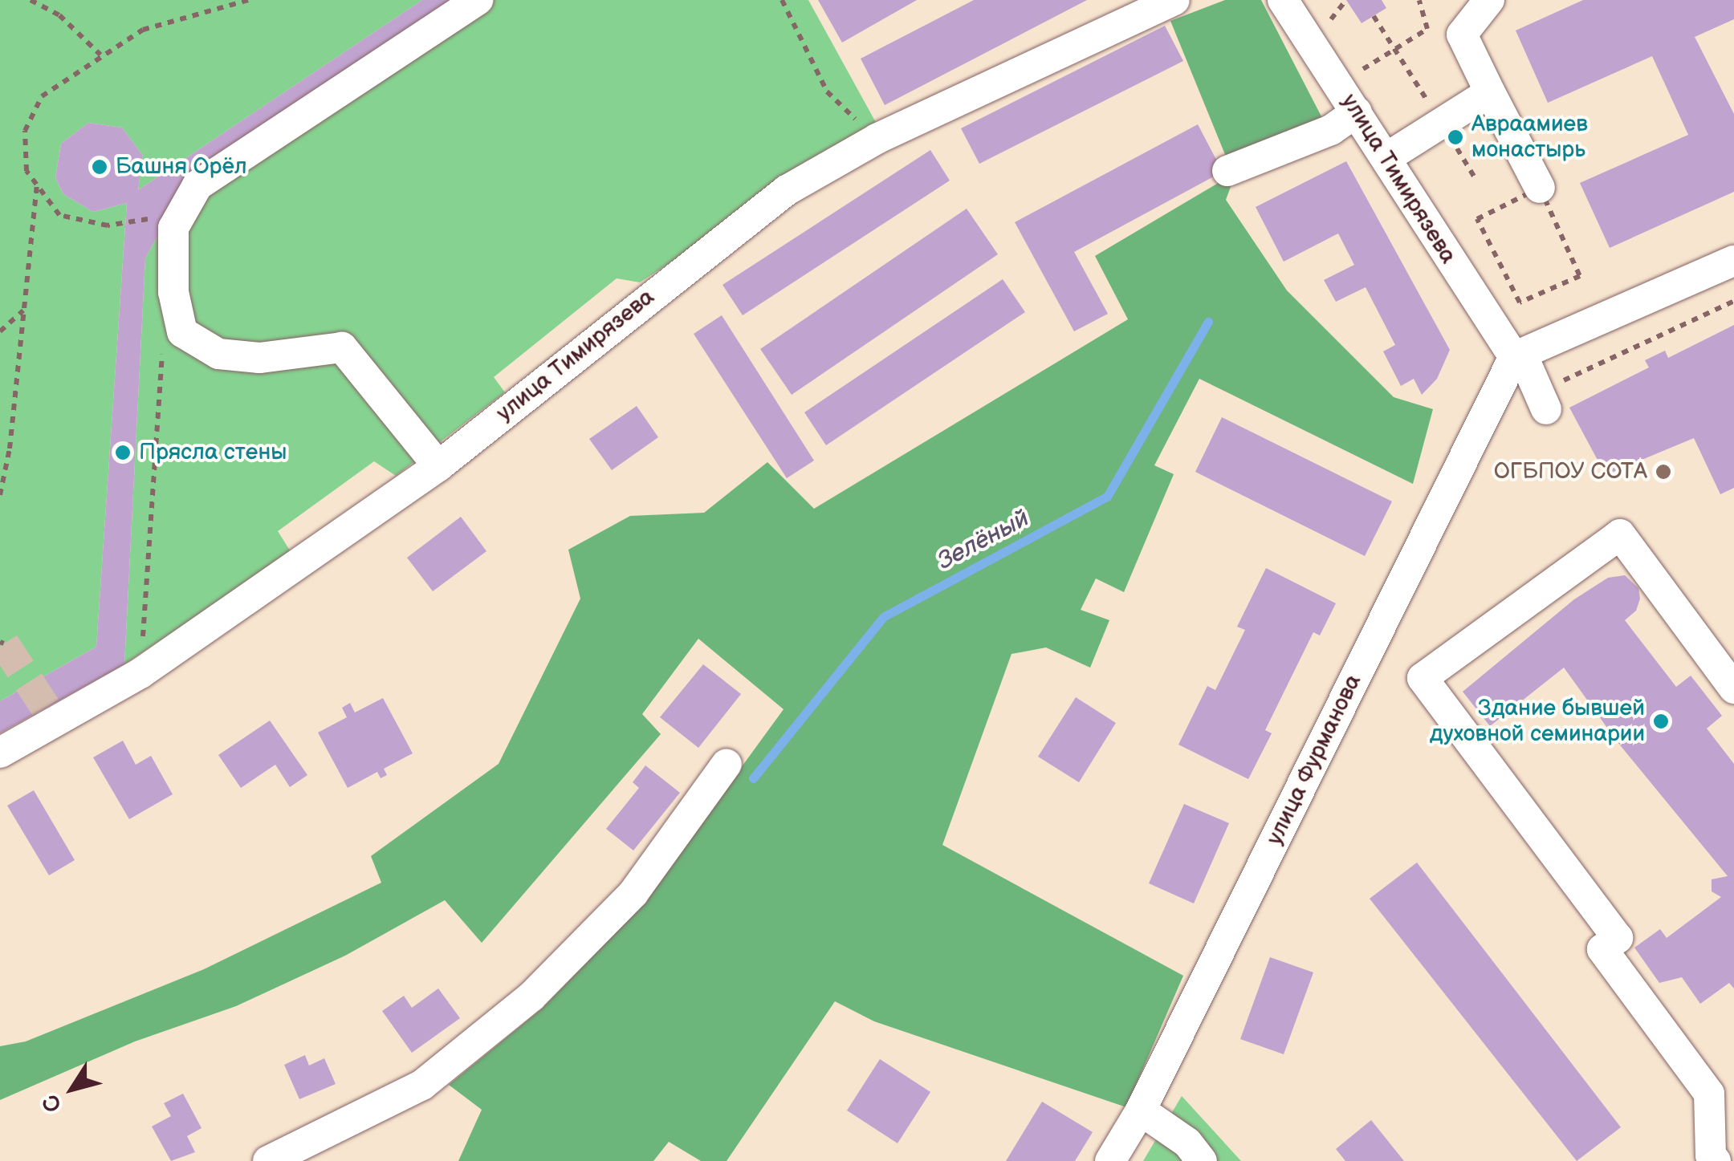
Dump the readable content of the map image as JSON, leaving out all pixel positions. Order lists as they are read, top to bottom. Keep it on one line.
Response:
{"streets":{"street":["улица Тимирязева","улица Фурманова"]},"crossings":[["улица Тимирязева","улица Фурманова"]],"water":["Зелёный"],"places":["Авраамиев монастырь","Башня Орёл","Прясла стены","ОГБПОУ СОТА","Здание бывшей духовной семинарии"],"north":"bottom left"}
